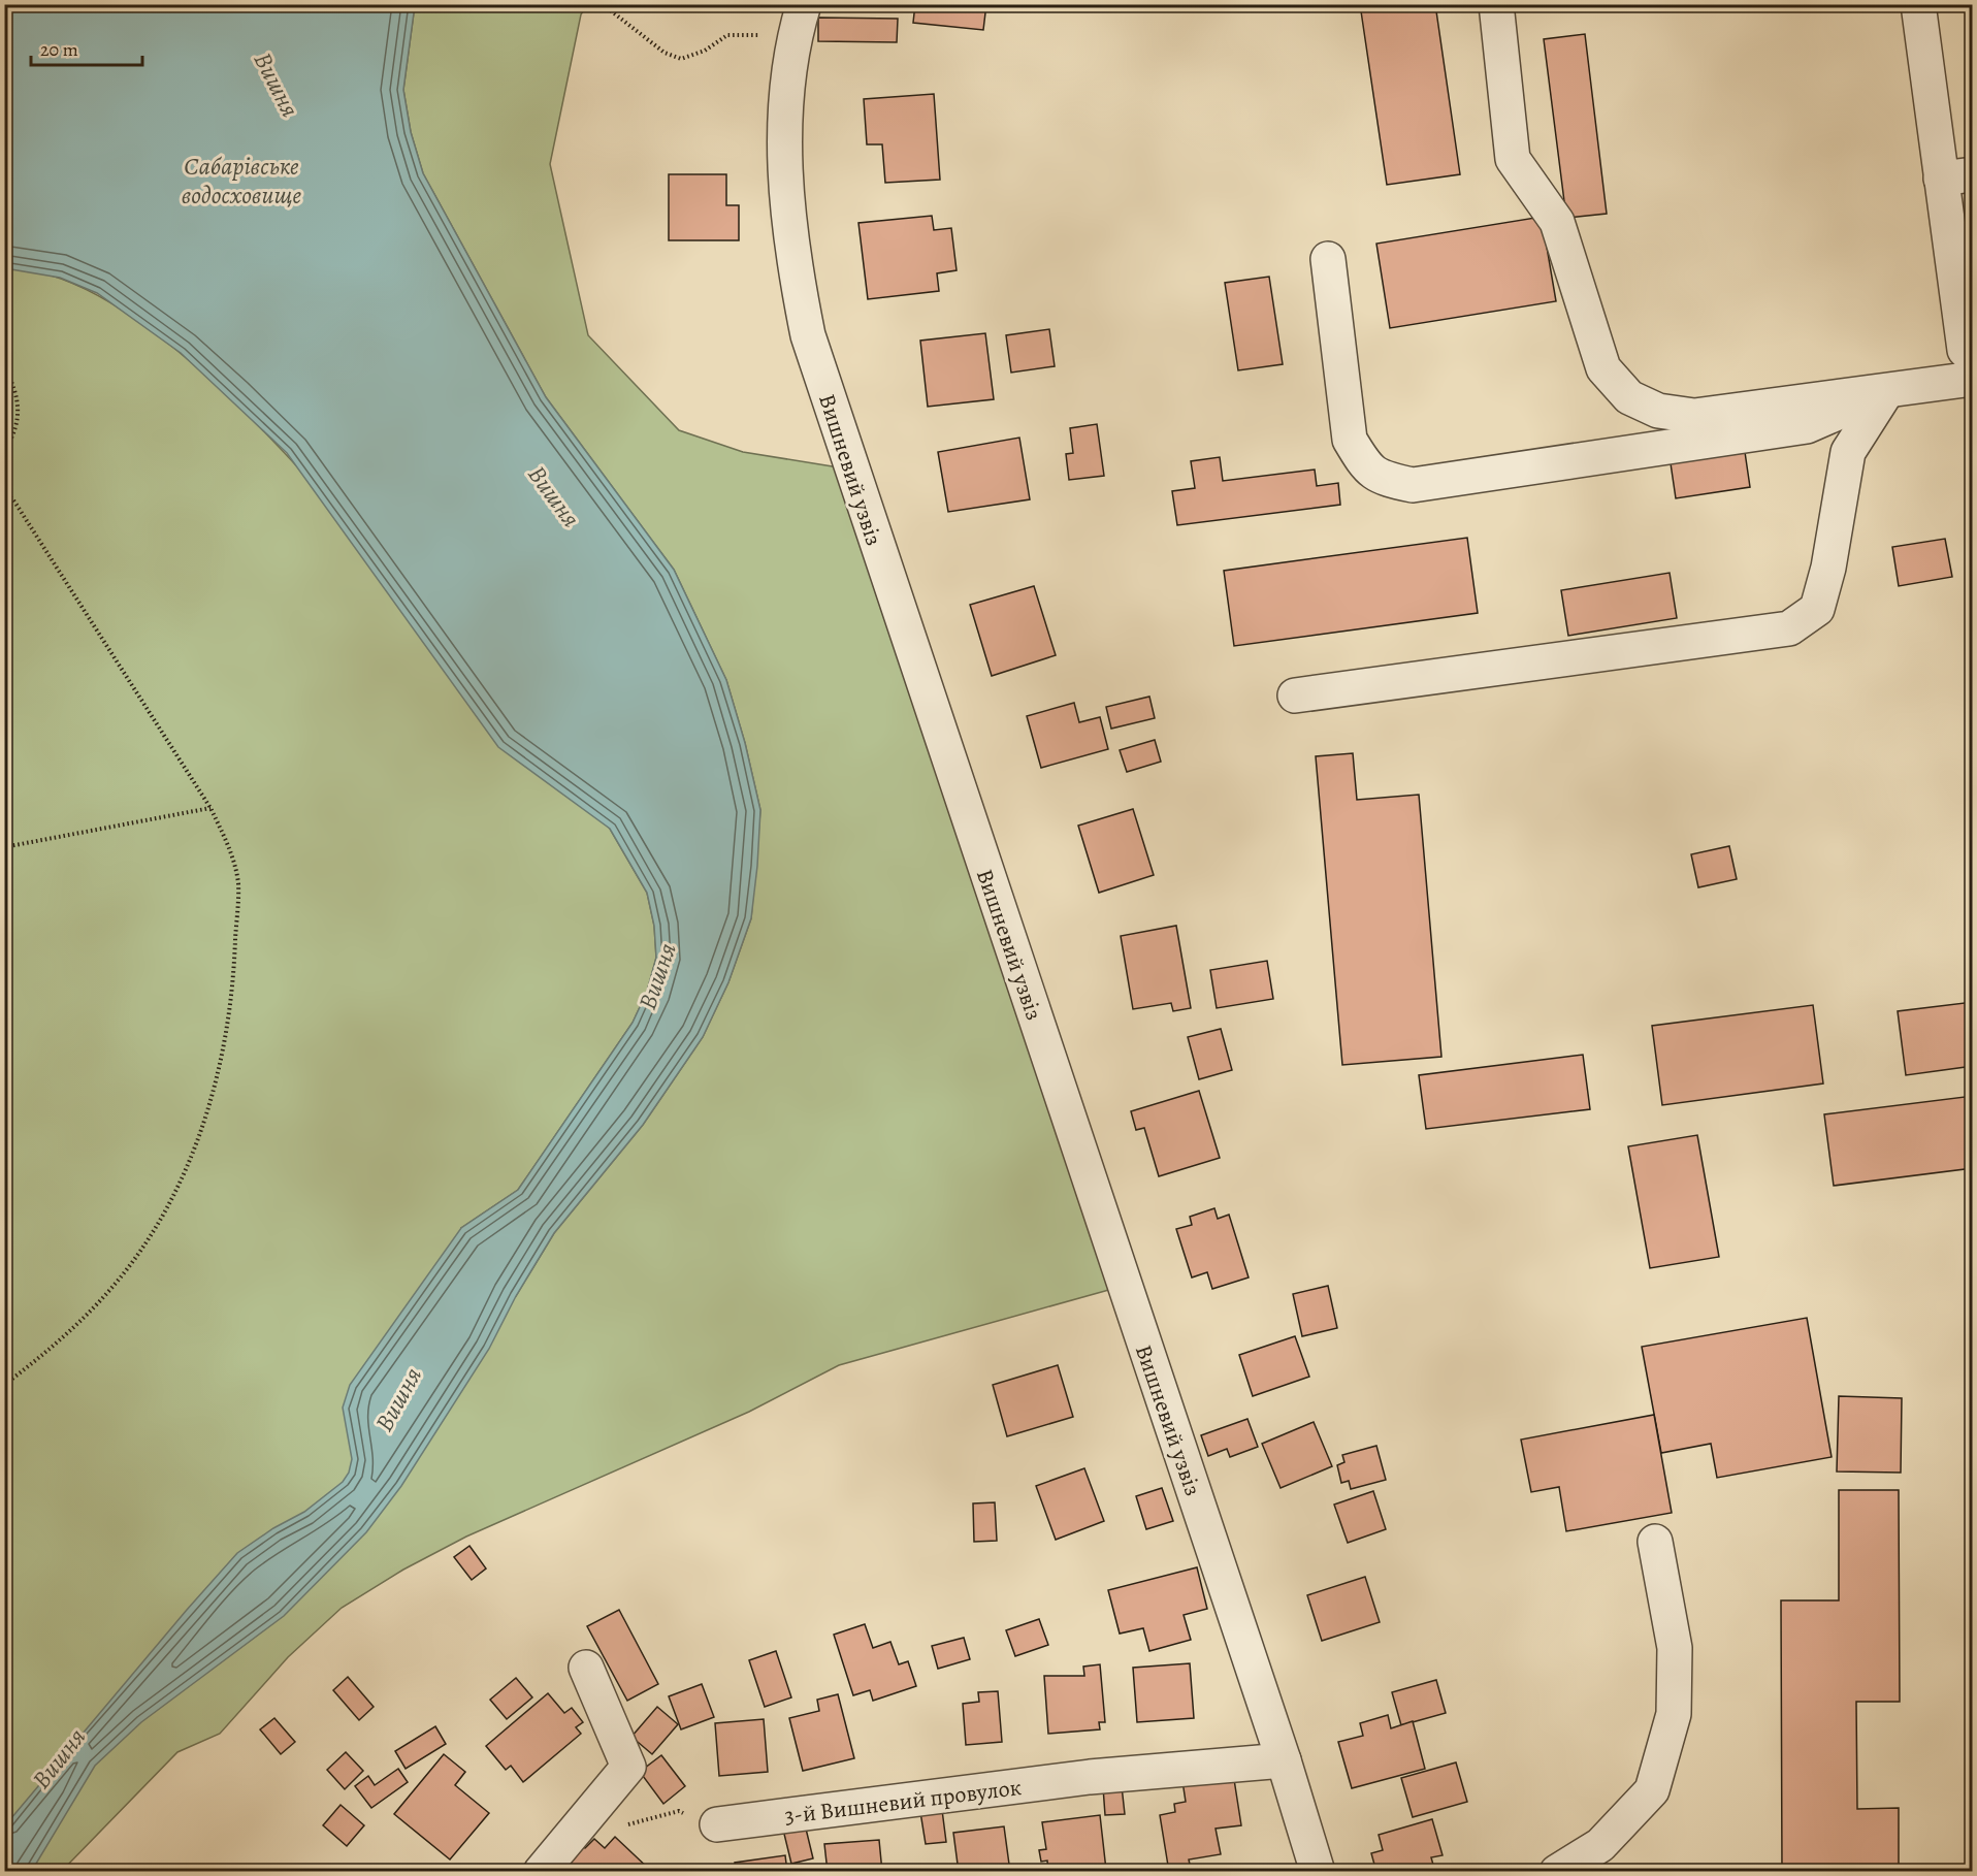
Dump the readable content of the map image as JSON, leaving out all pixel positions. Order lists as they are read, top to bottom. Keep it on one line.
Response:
{"streets":{"street":["Вишневий узвіз","3-й Вишневий провулок"]},"crossings":[["Вишневий узвіз","3-й Вишневий провулок"]],"water":["Вишня","Сабарівське водосховище"],"scale_bar":"20 m"}
